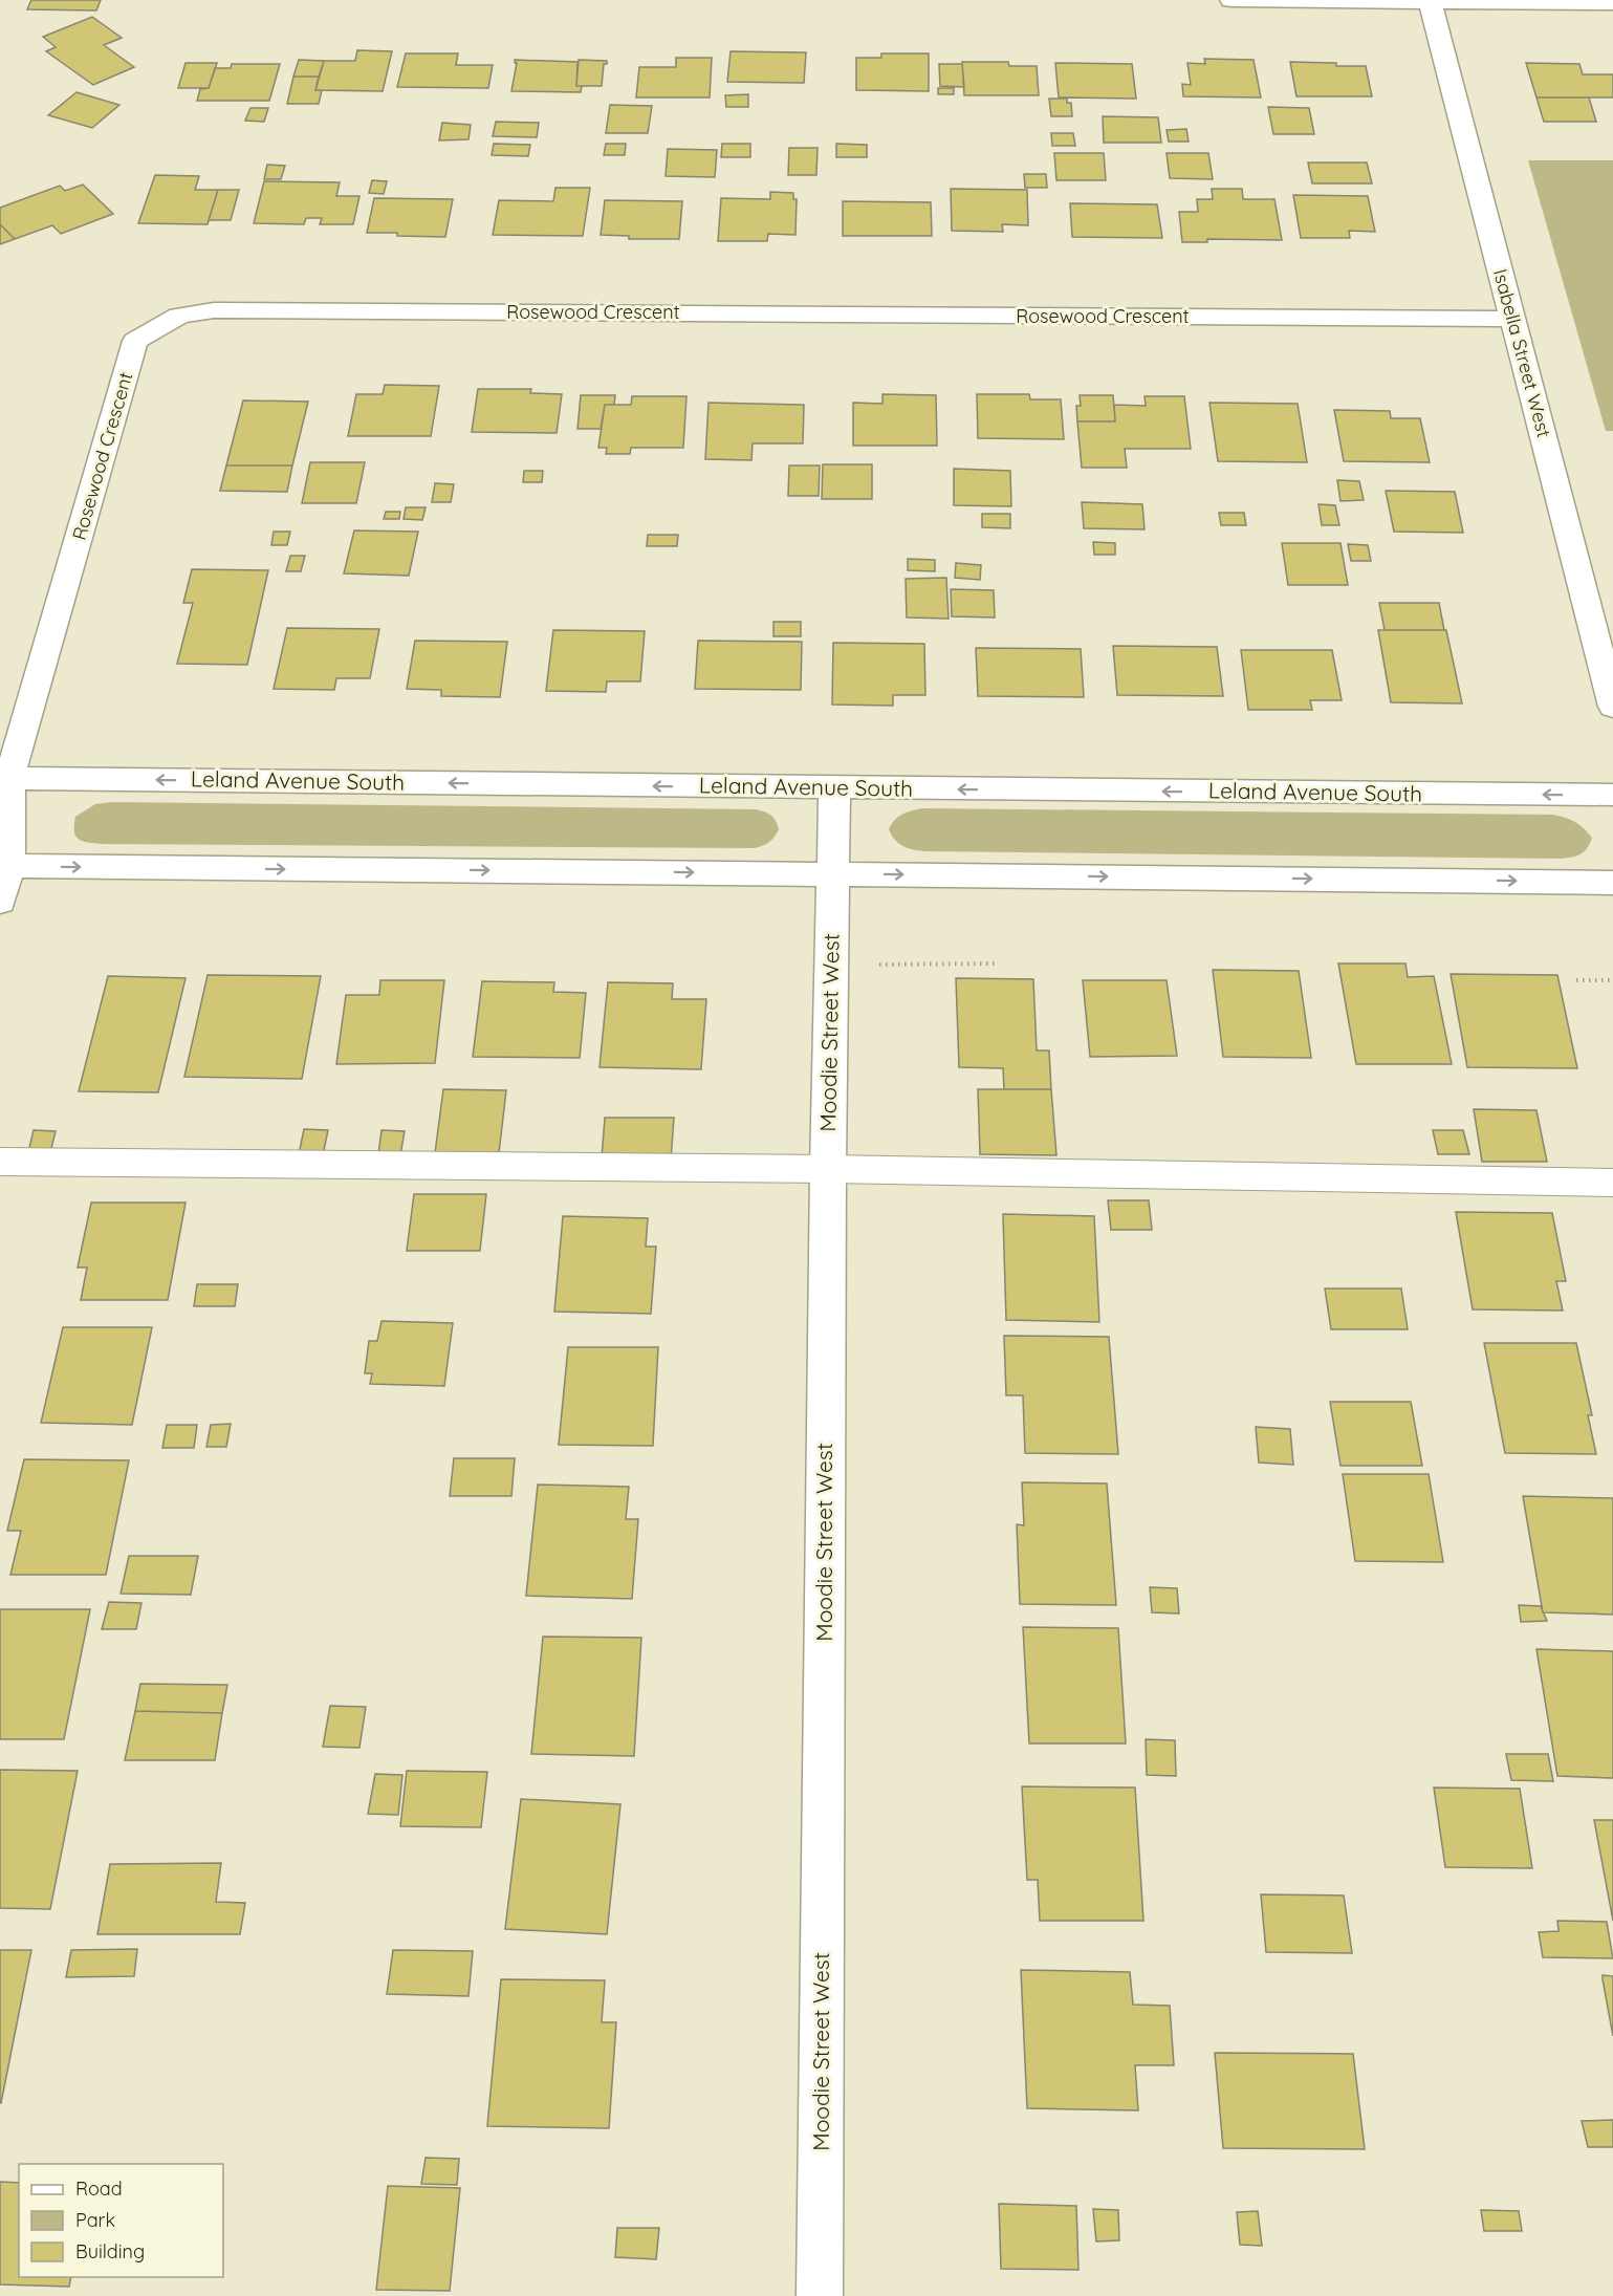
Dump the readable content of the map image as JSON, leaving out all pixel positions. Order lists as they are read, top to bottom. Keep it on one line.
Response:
{"streets":{"street":["Rosewood Crescent","Isabella Street West","Leland Avenue South","Moodie Street West"]},"crossings":[["Rosewood Crescent","Isabella Street West"],["Rosewood Crescent","Leland Avenue South"],["Leland Avenue South","Moodie Street West"]],"legend":["Road","Park","Building"]}
